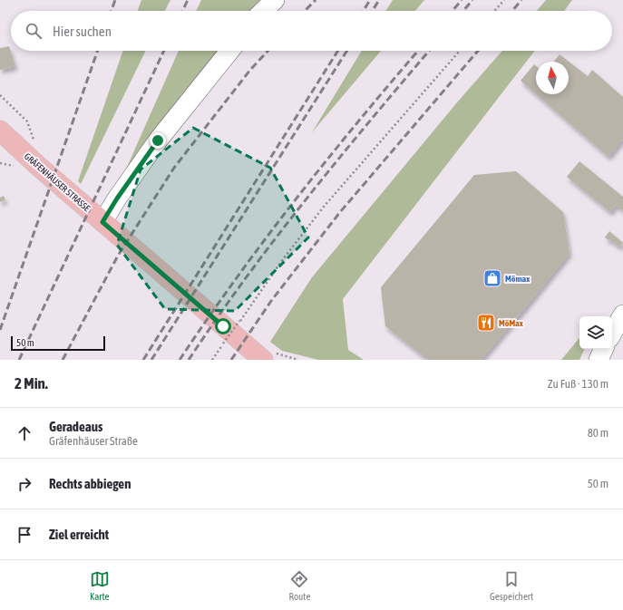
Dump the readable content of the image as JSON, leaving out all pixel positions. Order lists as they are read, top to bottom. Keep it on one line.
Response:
{"streets":{"main road":["GRÄFENHÄUSER STRASSE"]},"places":{"shop":["Mömax"],"restaurant":["MöMax"]},"scale_bar":"50 m","north":"top","page":{"search":"Hier suchen","scale":"50 m","heading":["2 Min.","Zu Fuß · 130 m"],"list":[["Geradeaus","Gräfenhäuser Straße","80 m"],["Rechts abbiegen","50 m"],"Ziel erreicht"],"nav":["Karte","Route","Gespeichert"]}}
